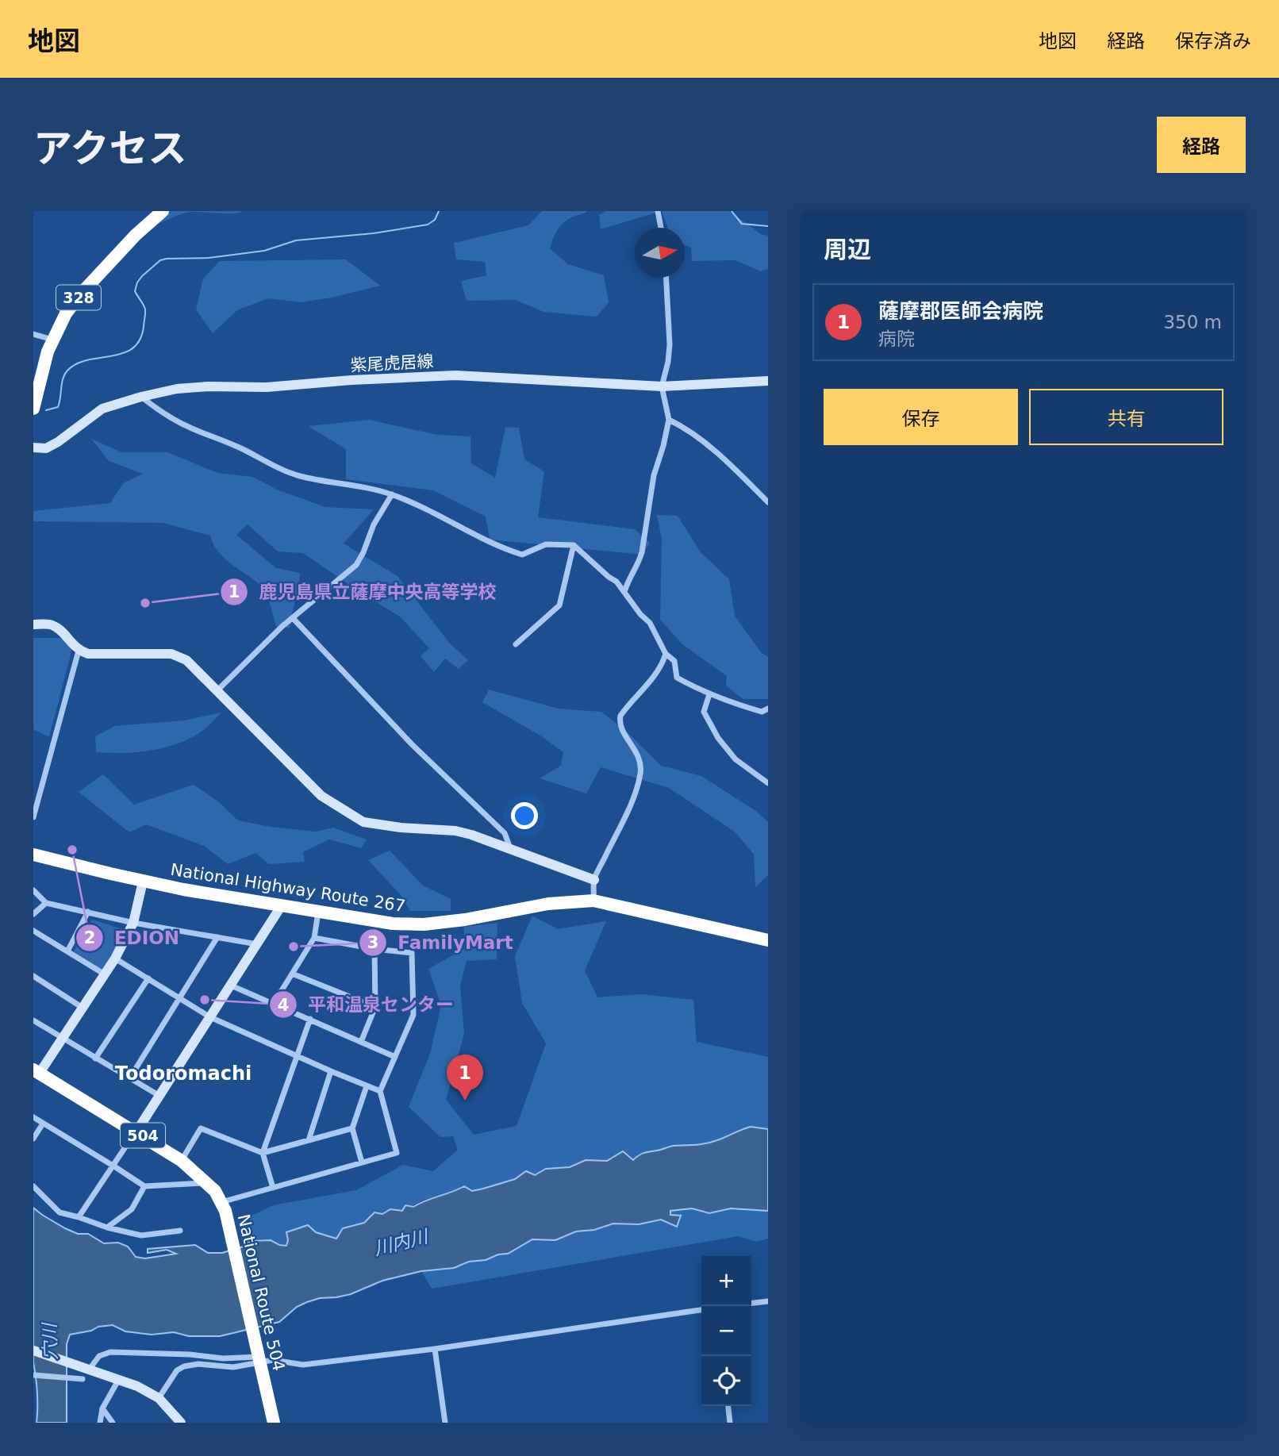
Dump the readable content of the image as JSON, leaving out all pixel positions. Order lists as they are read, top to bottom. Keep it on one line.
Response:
{"streets":{"highway":["328","National Highway Route 267","504","National Route 504"],"street":["紫尾虎居線"]},"districts":["Todoromachi"],"water":["川内川","穴川"],"places":["鹿児島県立薩摩中央高等学校","EDION","FamilyMart","平和温泉センター"],"north":"right","page":{"header":"地図","nav":["地図","経路","保存済み"],"title":"アクセス","buttons":["経路",["保存","共有"]],"heading":"周辺","list":[{"mark":"1","name":"薩摩郡医師会病院","note":"病院","value":"350 m"}],"pins":"1","map_buttons":["+","−"]}}
